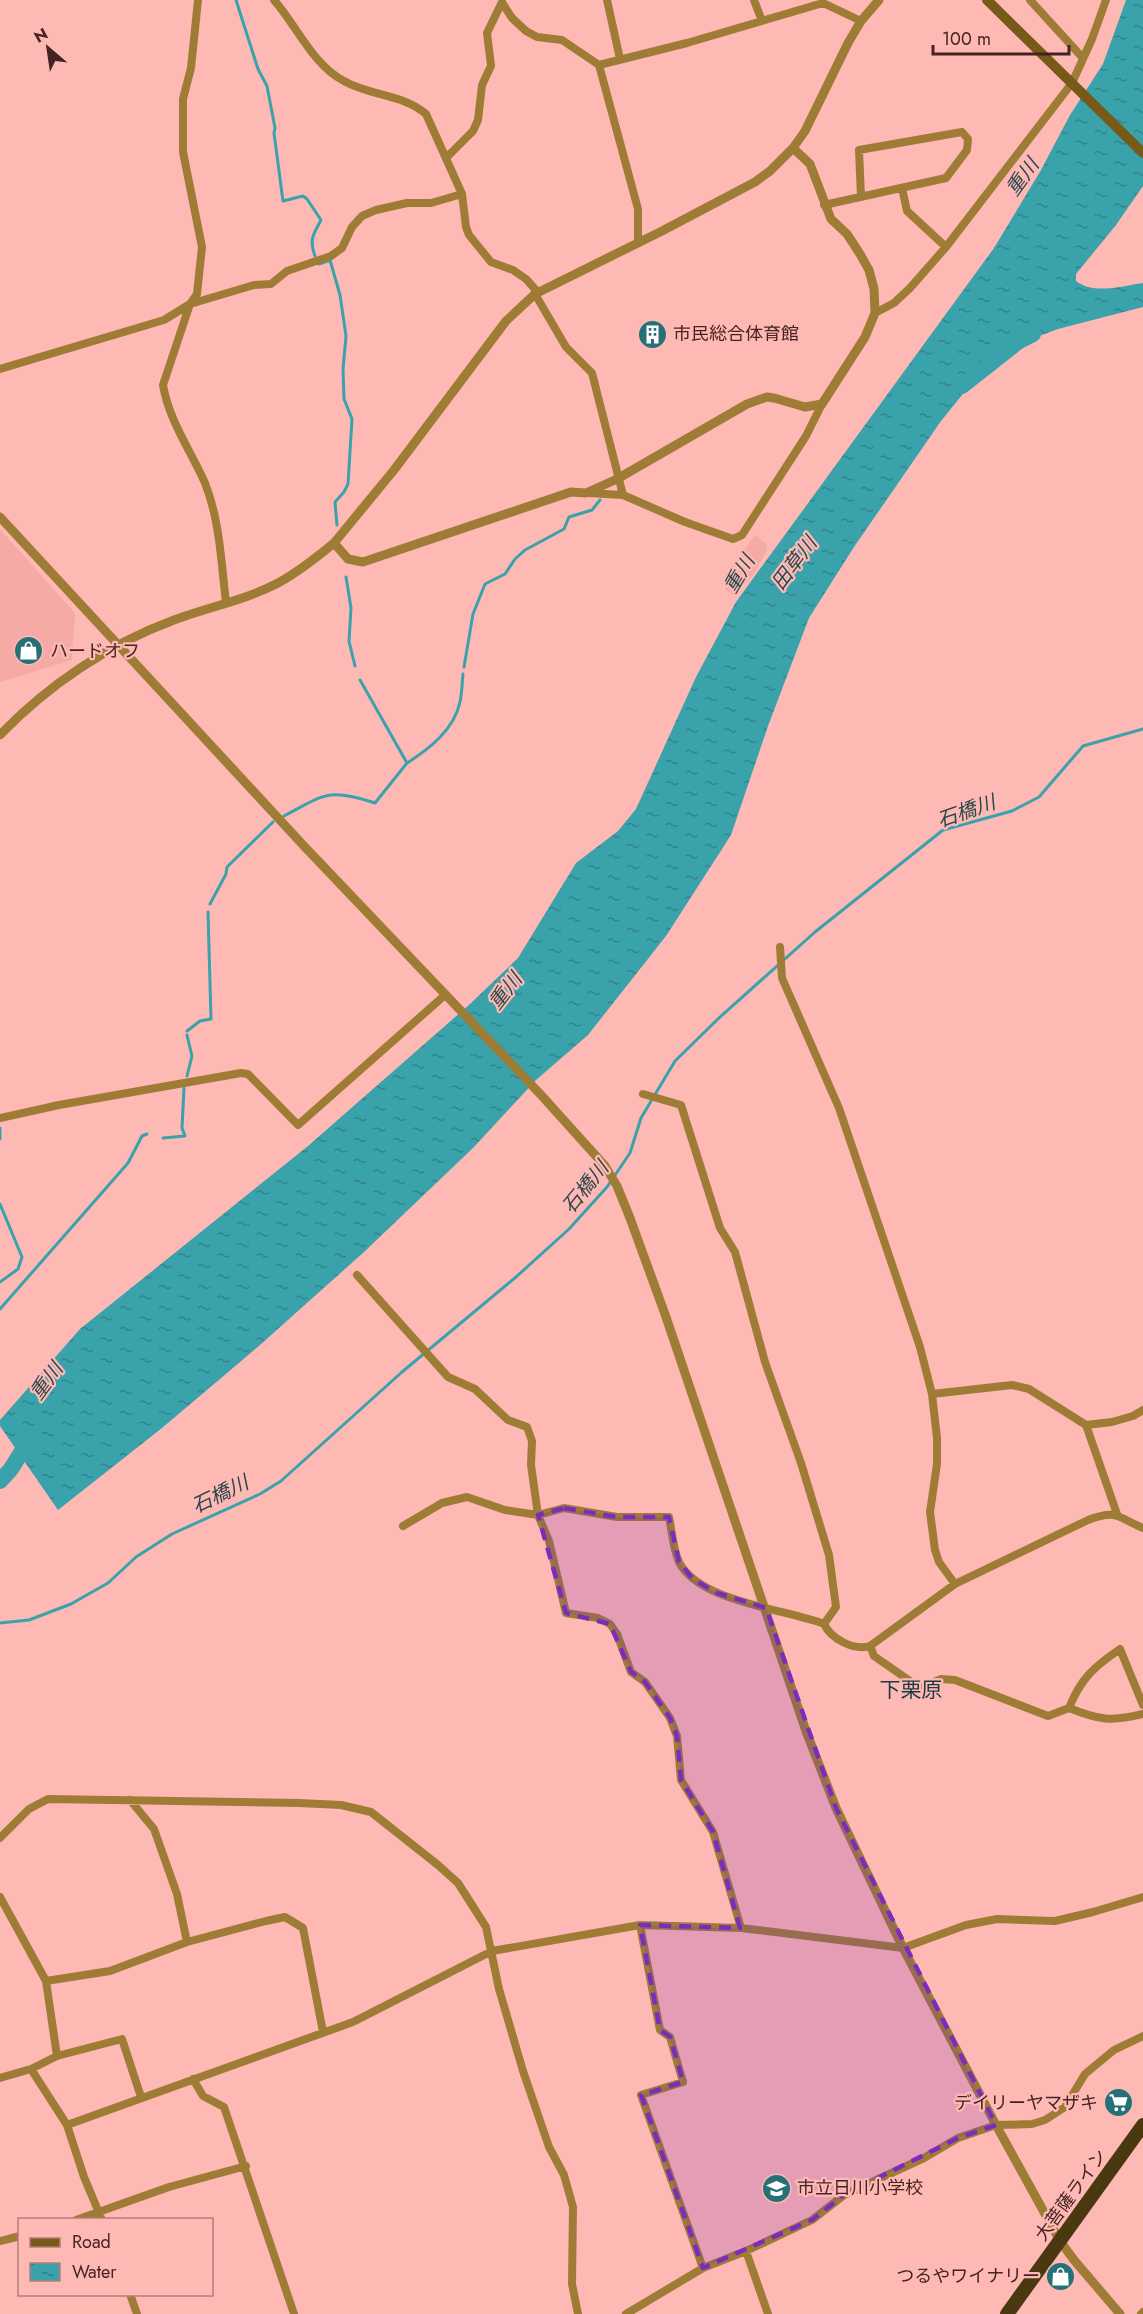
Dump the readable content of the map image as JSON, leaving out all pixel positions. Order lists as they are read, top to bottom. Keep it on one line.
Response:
{"streets":{"highway":["大菩薩ライン"]},"districts":["下栗原"],"water":["重川","田草川","石橋川"],"places":{"building":["市民総合体育館"],"shop":["ハードオフ","つるやワイナリー"],"supermarket":["デイリーヤマザキ"],"school or university":["市立日川小学校"]},"legend":["Road","Water"],"scale_bar":"100 m","north":"top left"}
